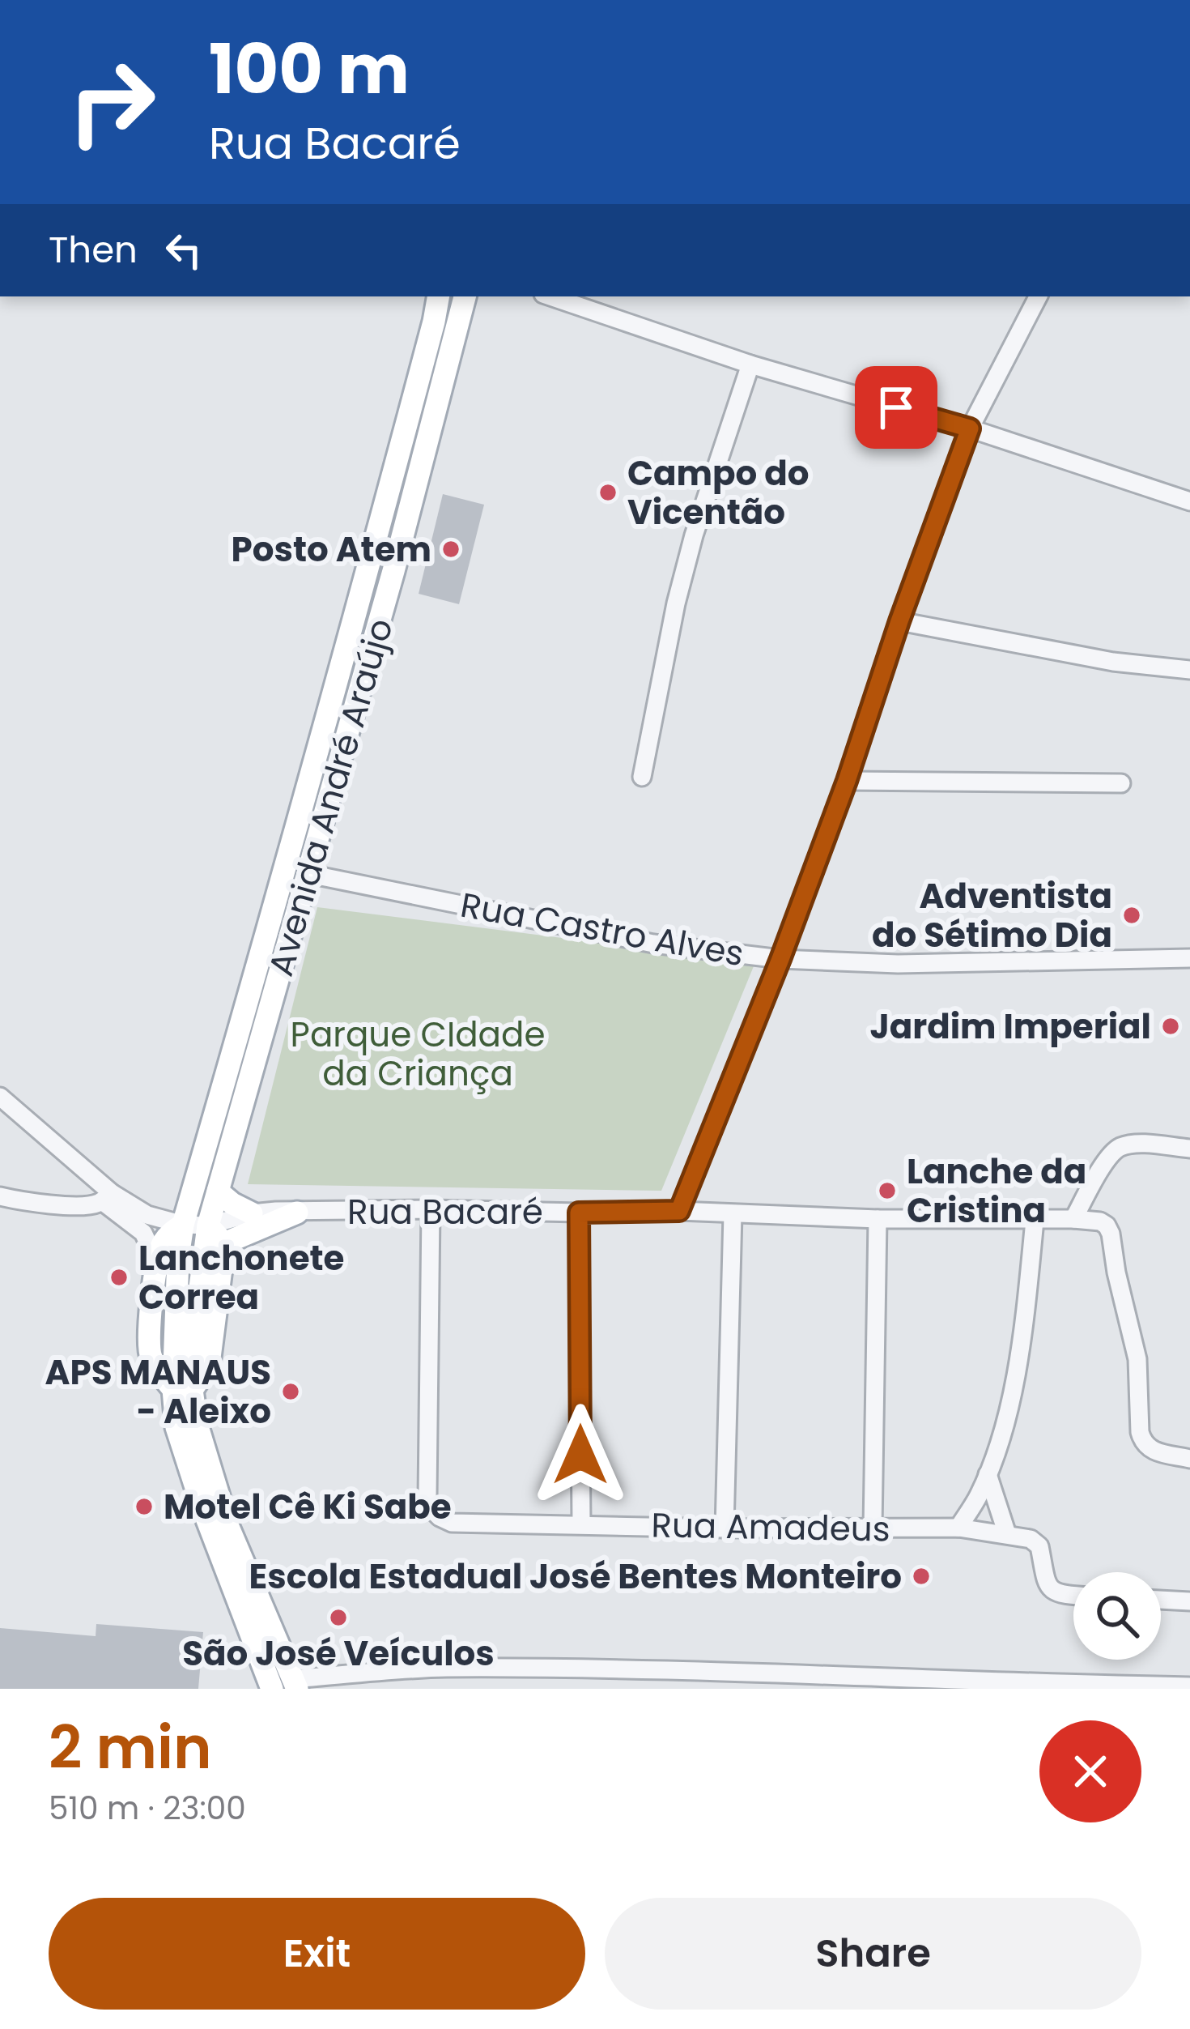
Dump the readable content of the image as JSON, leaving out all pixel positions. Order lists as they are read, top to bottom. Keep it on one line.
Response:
{"streets":{"main road":["Avenida André Araújo"],"street":["Rua Castro Alves","Rua Bacaré","Rua Amadeus"]},"crossings":[["Avenida André Araújo","Rua Castro Alves"],["Avenida André Araújo","Rua Bacaré"],["Rua Bacaré","Rua Amadeus"]],"parks":["Parque CIdade da Criança"],"places":["Campo do Vicentão","Posto Atem","Adventista do Sétimo Dia","Jardim Imperial","Lanche da Cristina","Lanchonete Correa","APS MANAUS - Aleixo","Motel Cê Ki Sabe","Escola Estadual José Bentes Monteiro","São José Veículos"],"page":{"turn":["100 m","Rua Bacaré"],"then":"Then","heading":["2 min","510 m · 23:00"],"buttons":["Exit","Share"]}}
